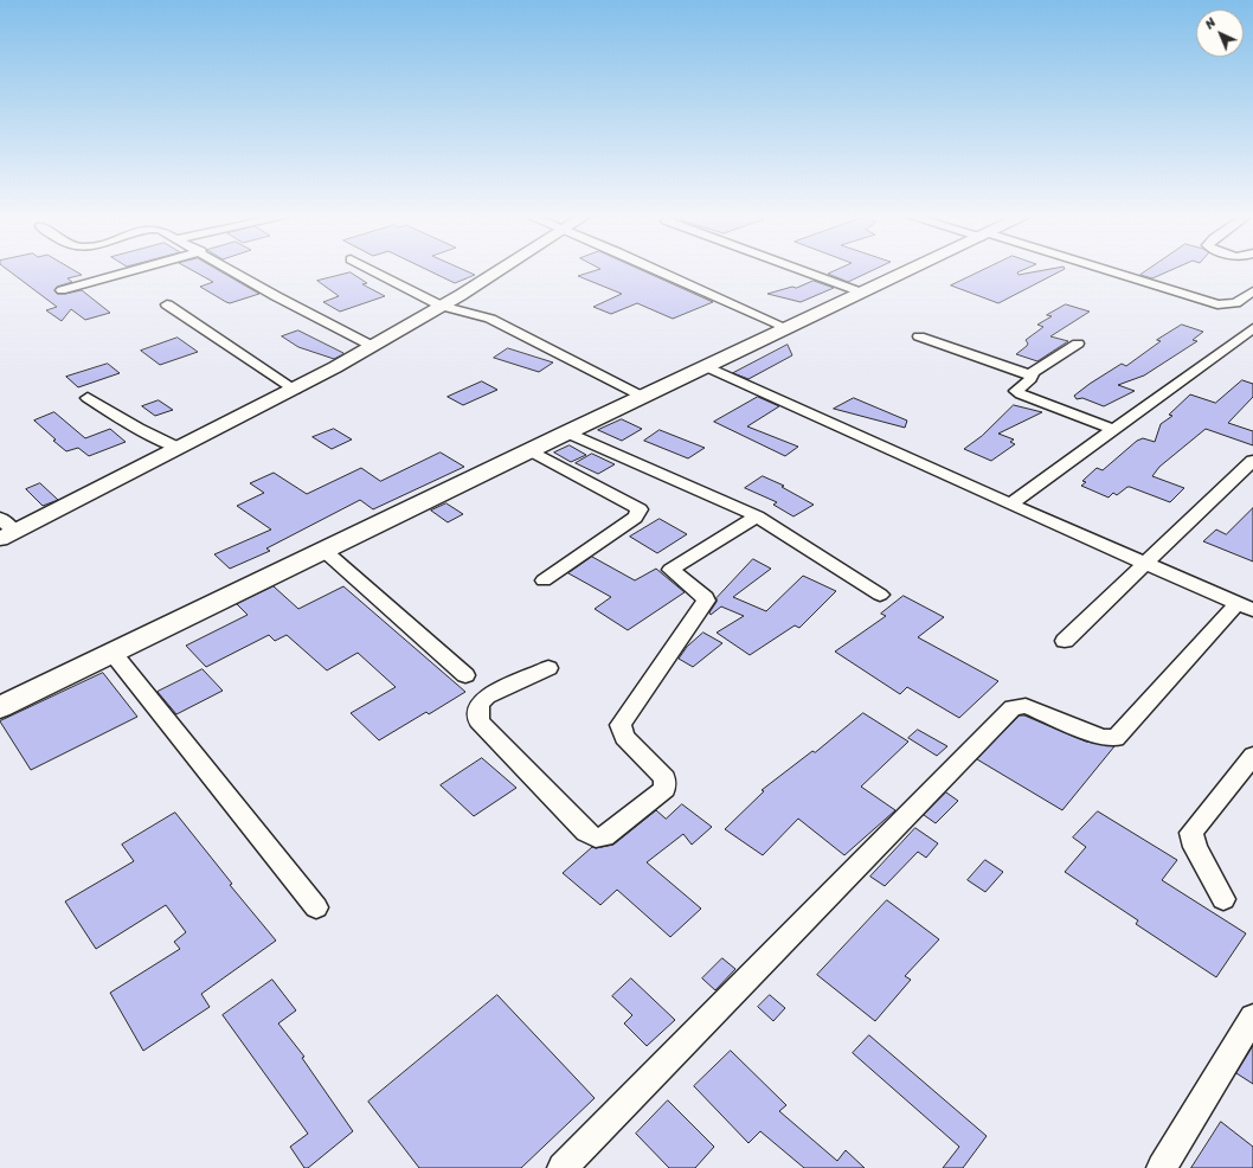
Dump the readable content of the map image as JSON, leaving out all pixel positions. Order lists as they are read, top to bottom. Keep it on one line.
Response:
{"north":"top left"}
